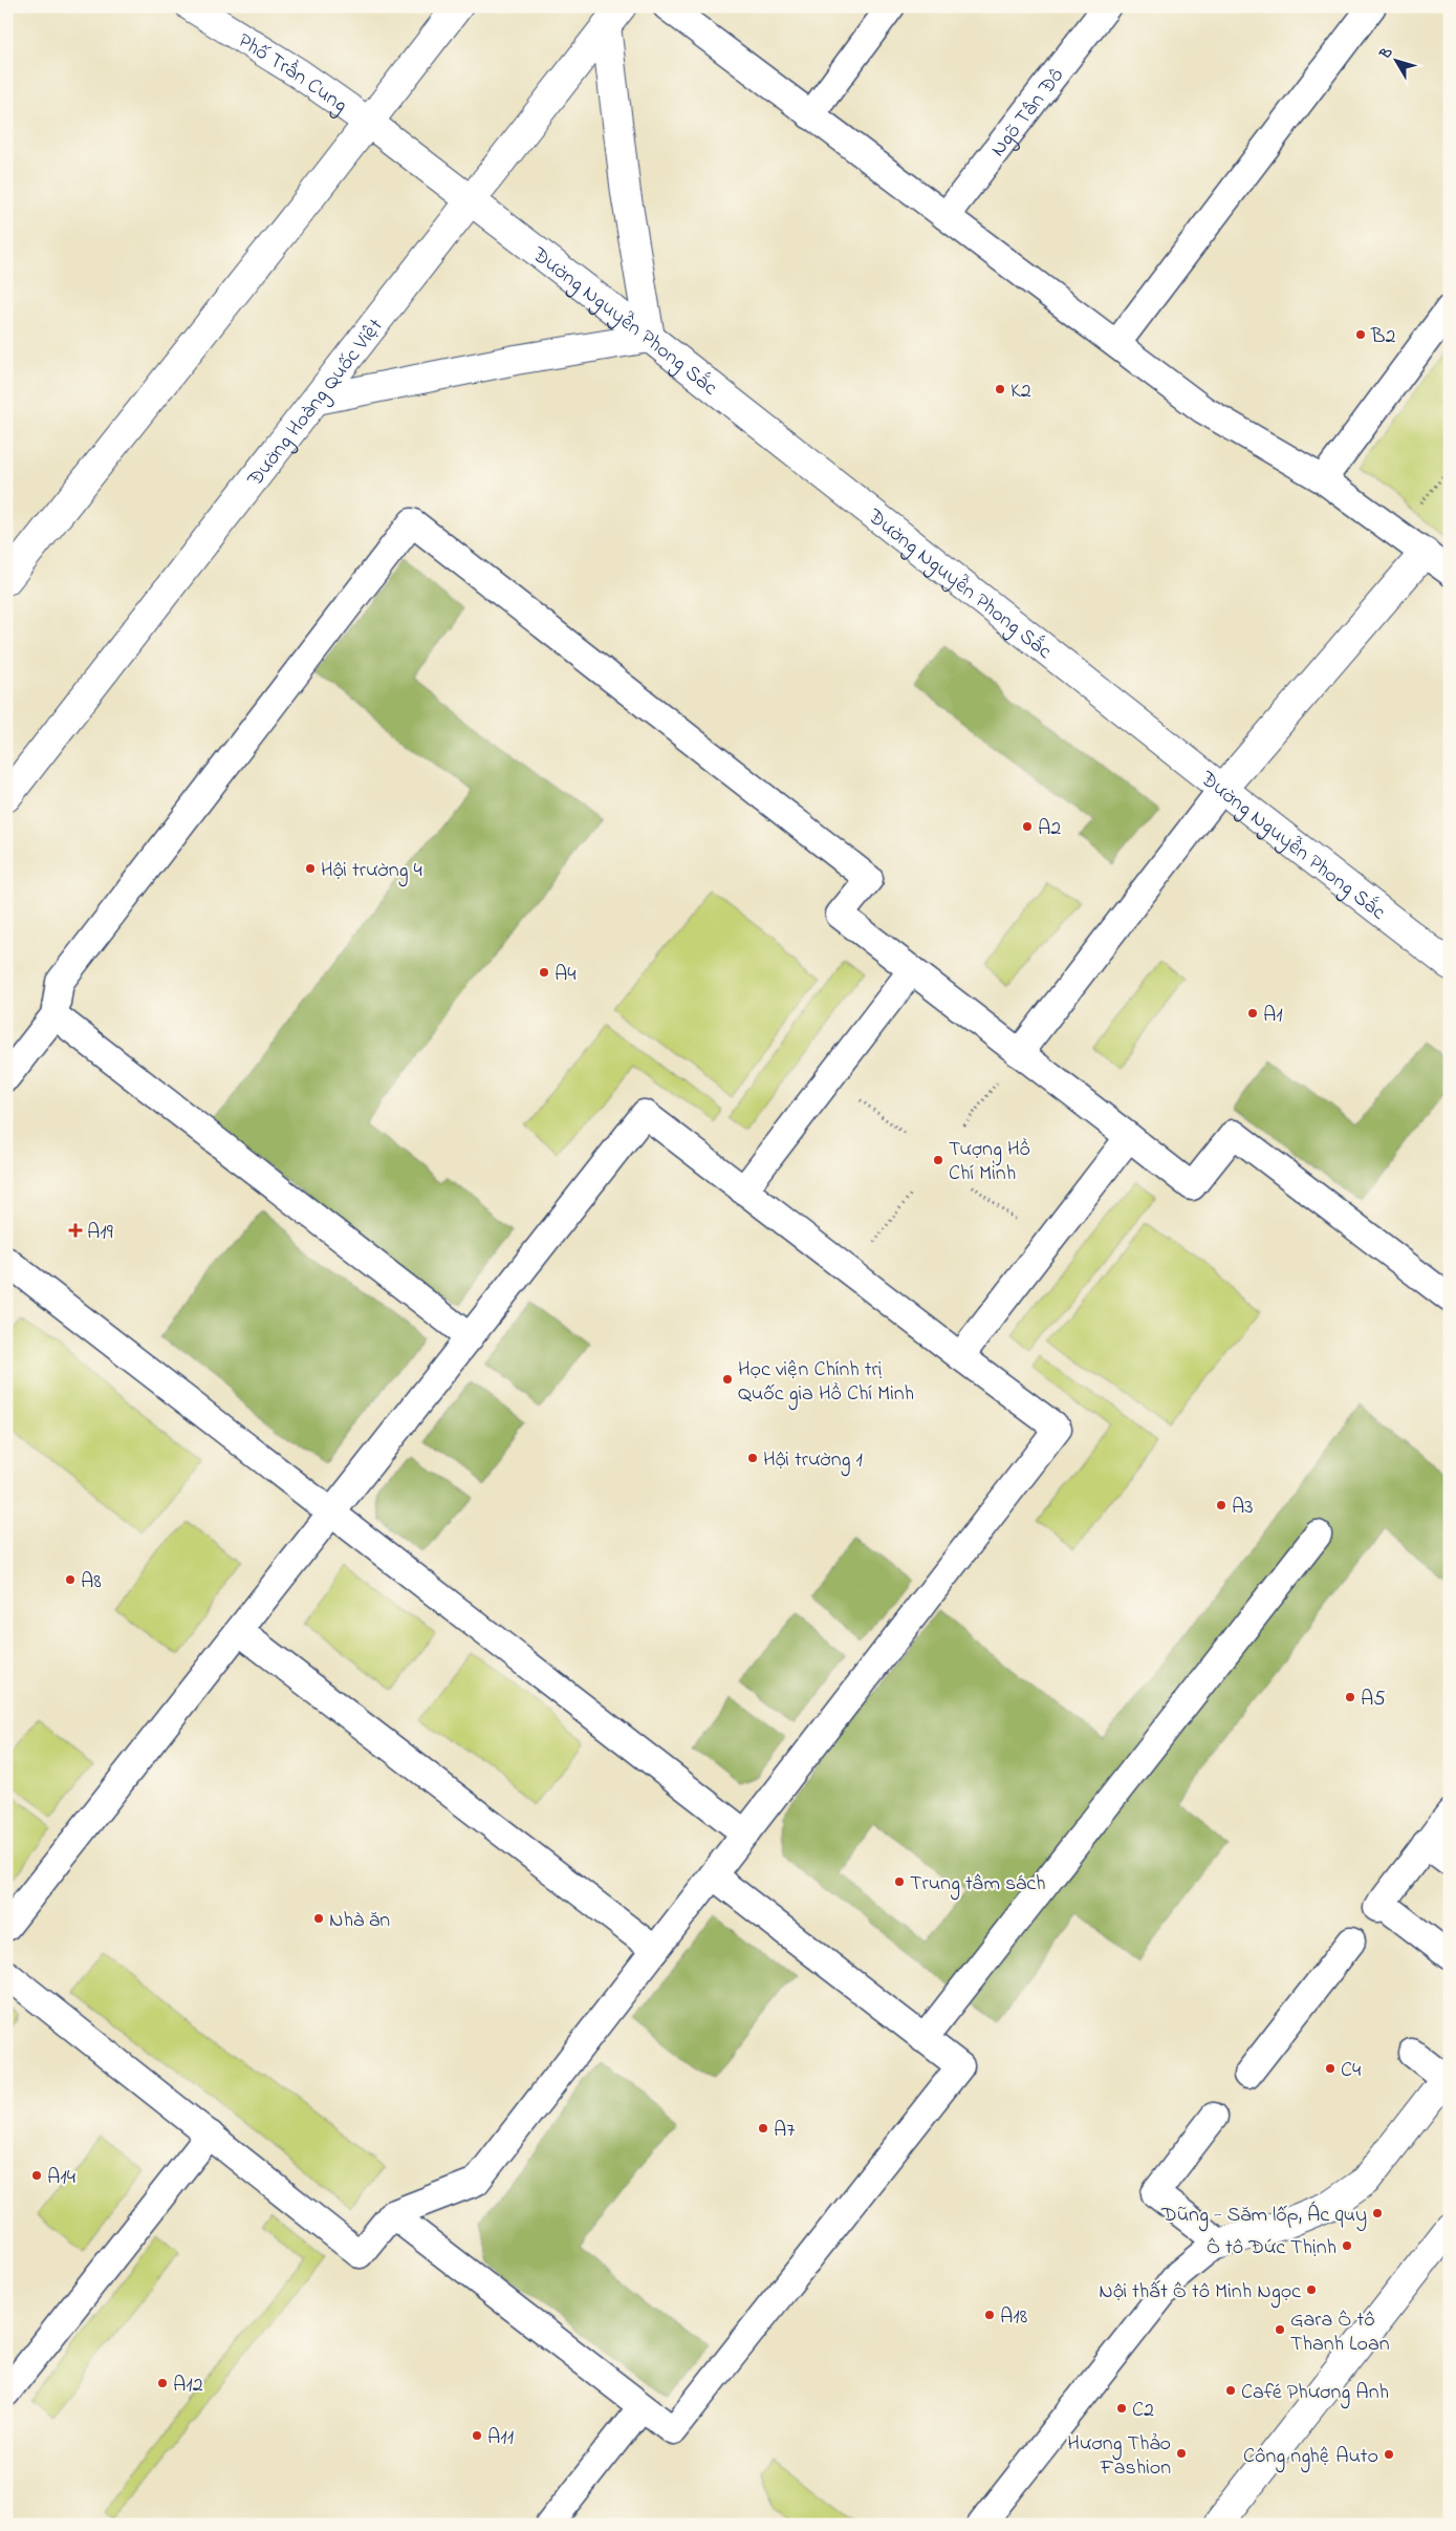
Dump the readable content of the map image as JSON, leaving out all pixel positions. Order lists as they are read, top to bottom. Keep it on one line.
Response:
{"streets":{"main road":["Phố Trần Cung","Đường Nguyễn Phong Sắc","Đường Hoàng Quốc Việt"],"lane":["Ngõ Tân Đô"]},"crossings":[["Phố Trần Cung","Đường Nguyễn Phong Sắc"],["Phố Trần Cung","Đường Hoàng Quốc Việt"],["Đường Nguyễn Phong Sắc","Đường Hoàng Quốc Việt"]],"places":{"other":["B2","K2","A2","Hội trường 4","A4","A1","Tượng Hồ Chí Minh","Học viện Chính trị Quốc gia Hồ Chí Minh","Hội trường 1","A3","A8","A5","Trung tâm sách","Nhà ăn","C4","A7","A14","Dũng - Săm lốp, Ác quy","Ô tô Đức Thịnh","Nội thất Ô tô Minh Ngọc","A18","Gara Ô tô Thanh Loan","A12","Café Phương Anh","C2","A11","Hương Thảo Fashion","Công nghệ Auto"],"health":["A19"]},"north":"top left"}
